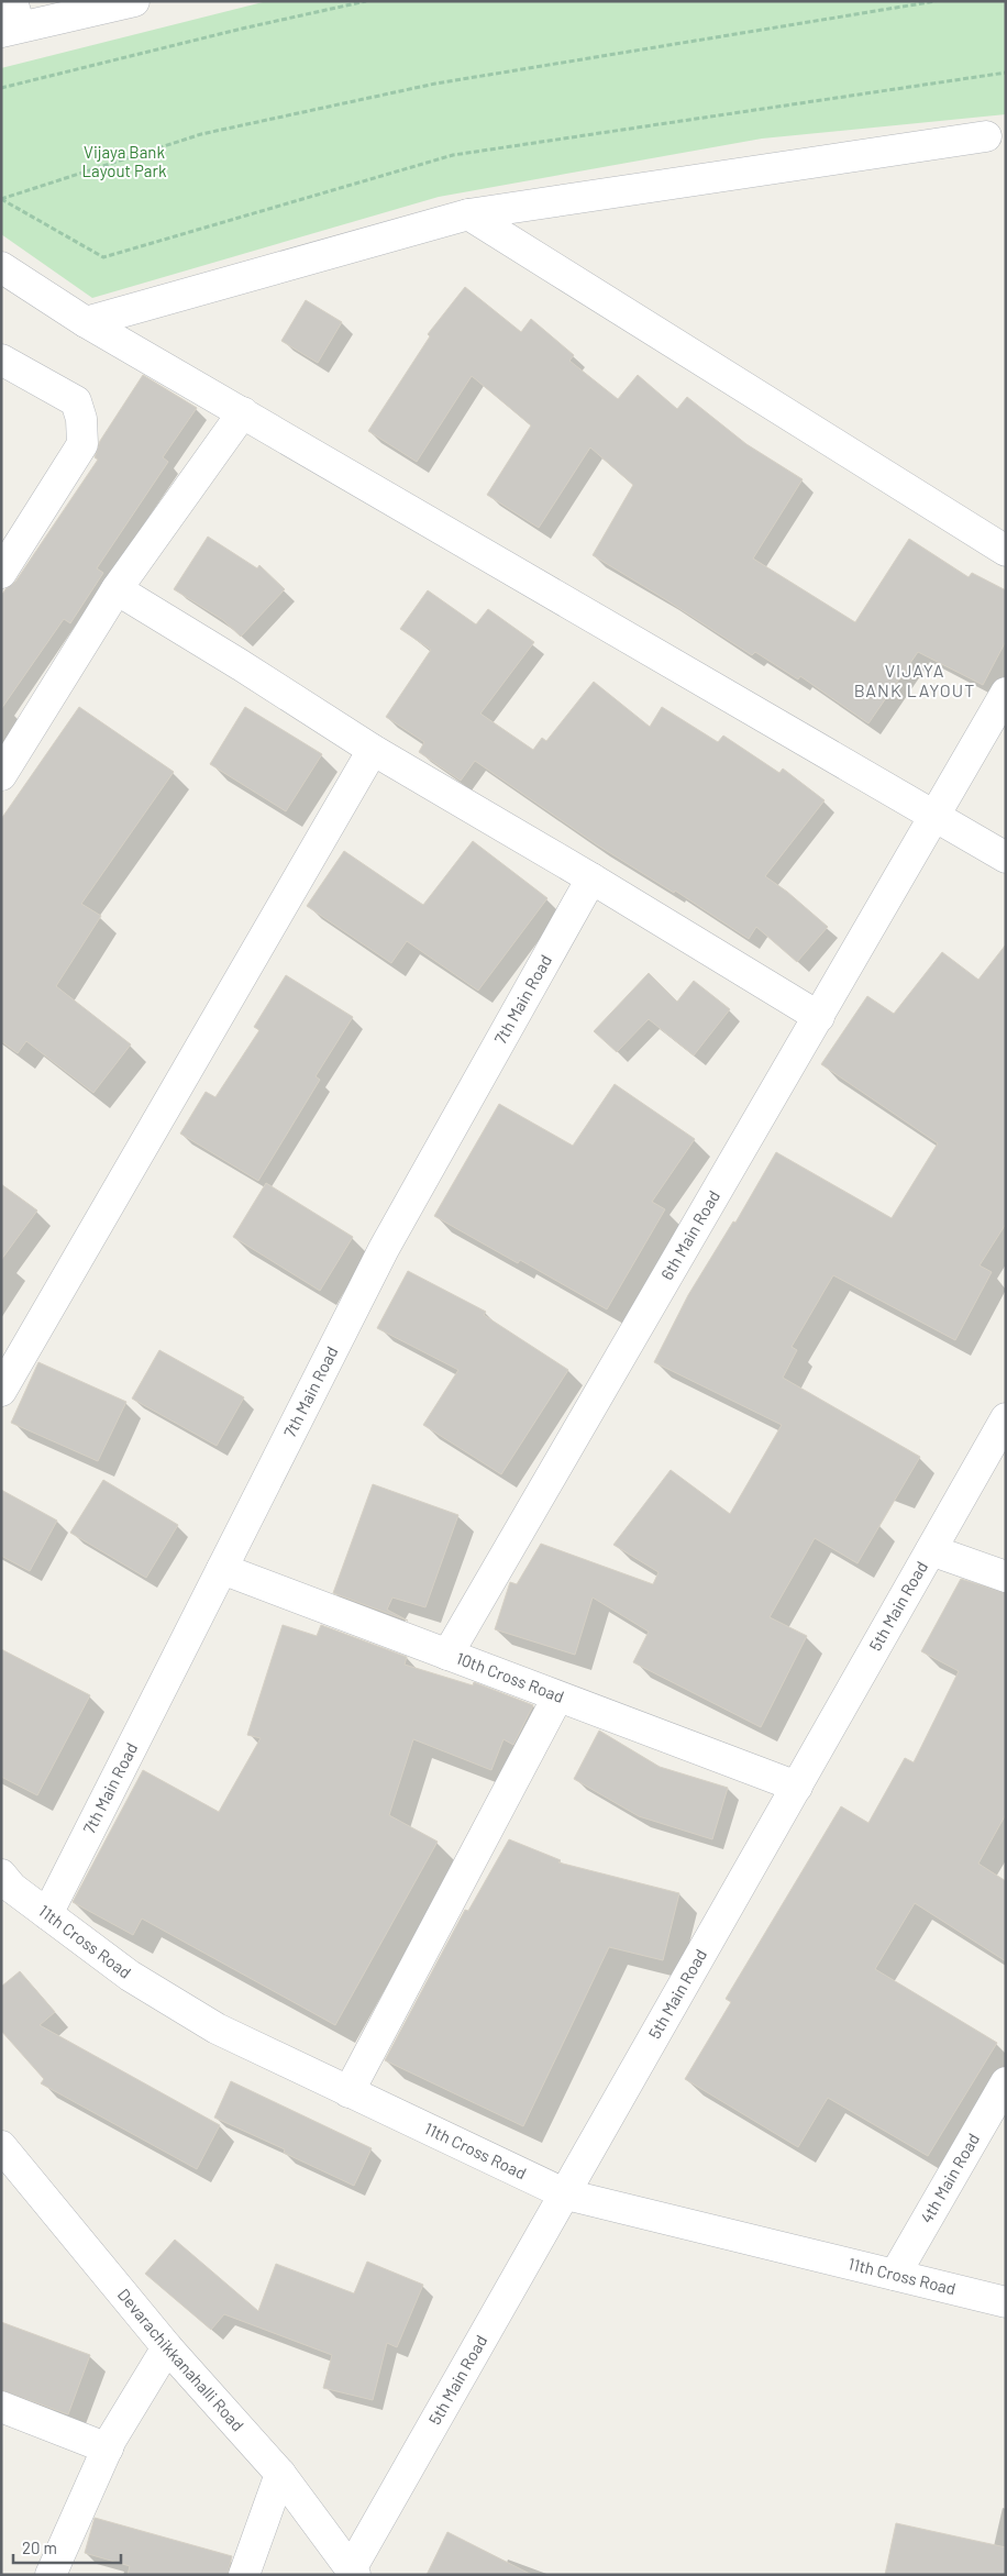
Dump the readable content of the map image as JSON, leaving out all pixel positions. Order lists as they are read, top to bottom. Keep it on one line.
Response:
{"streets":{"street":["7th Main Road","6th Main Road","5th Main Road","10th Cross Road","11th Cross Road","4th Main Road","Devarachikkanahalli Road"]},"crossings":[["7th Main Road","10th Cross Road"],["7th Main Road","11th Cross Road"],["6th Main Road","10th Cross Road"],["5th Main Road","10th Cross Road"],["5th Main Road","11th Cross Road"],["5th Main Road","Devarachikkanahalli Road"],["11th Cross Road","4th Main Road"]],"districts":["VIJAYA BANK LAYOUT"],"parks":["Vijaya Bank Layout Park"],"scale_bar":"20 m"}
